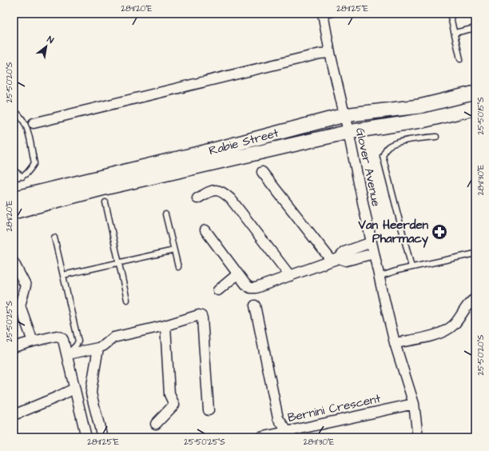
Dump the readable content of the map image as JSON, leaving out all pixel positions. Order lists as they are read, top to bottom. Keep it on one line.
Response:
{"streets":{"main road":["Rabie Street"],"street":["Glover Avenue","Bernini Crescent"]},"crossings":[["Rabie Street","Glover Avenue"],["Glover Avenue","Bernini Crescent"]],"places":{"pharmacy":["Van Heerden Pharmacy"]},"north":"top right","coordinates":["28°11'20\"E","28°11'25\"E","25°50'20\"S","25°50'15\"S","28°11'30\"E","25°50'25\"S"]}
